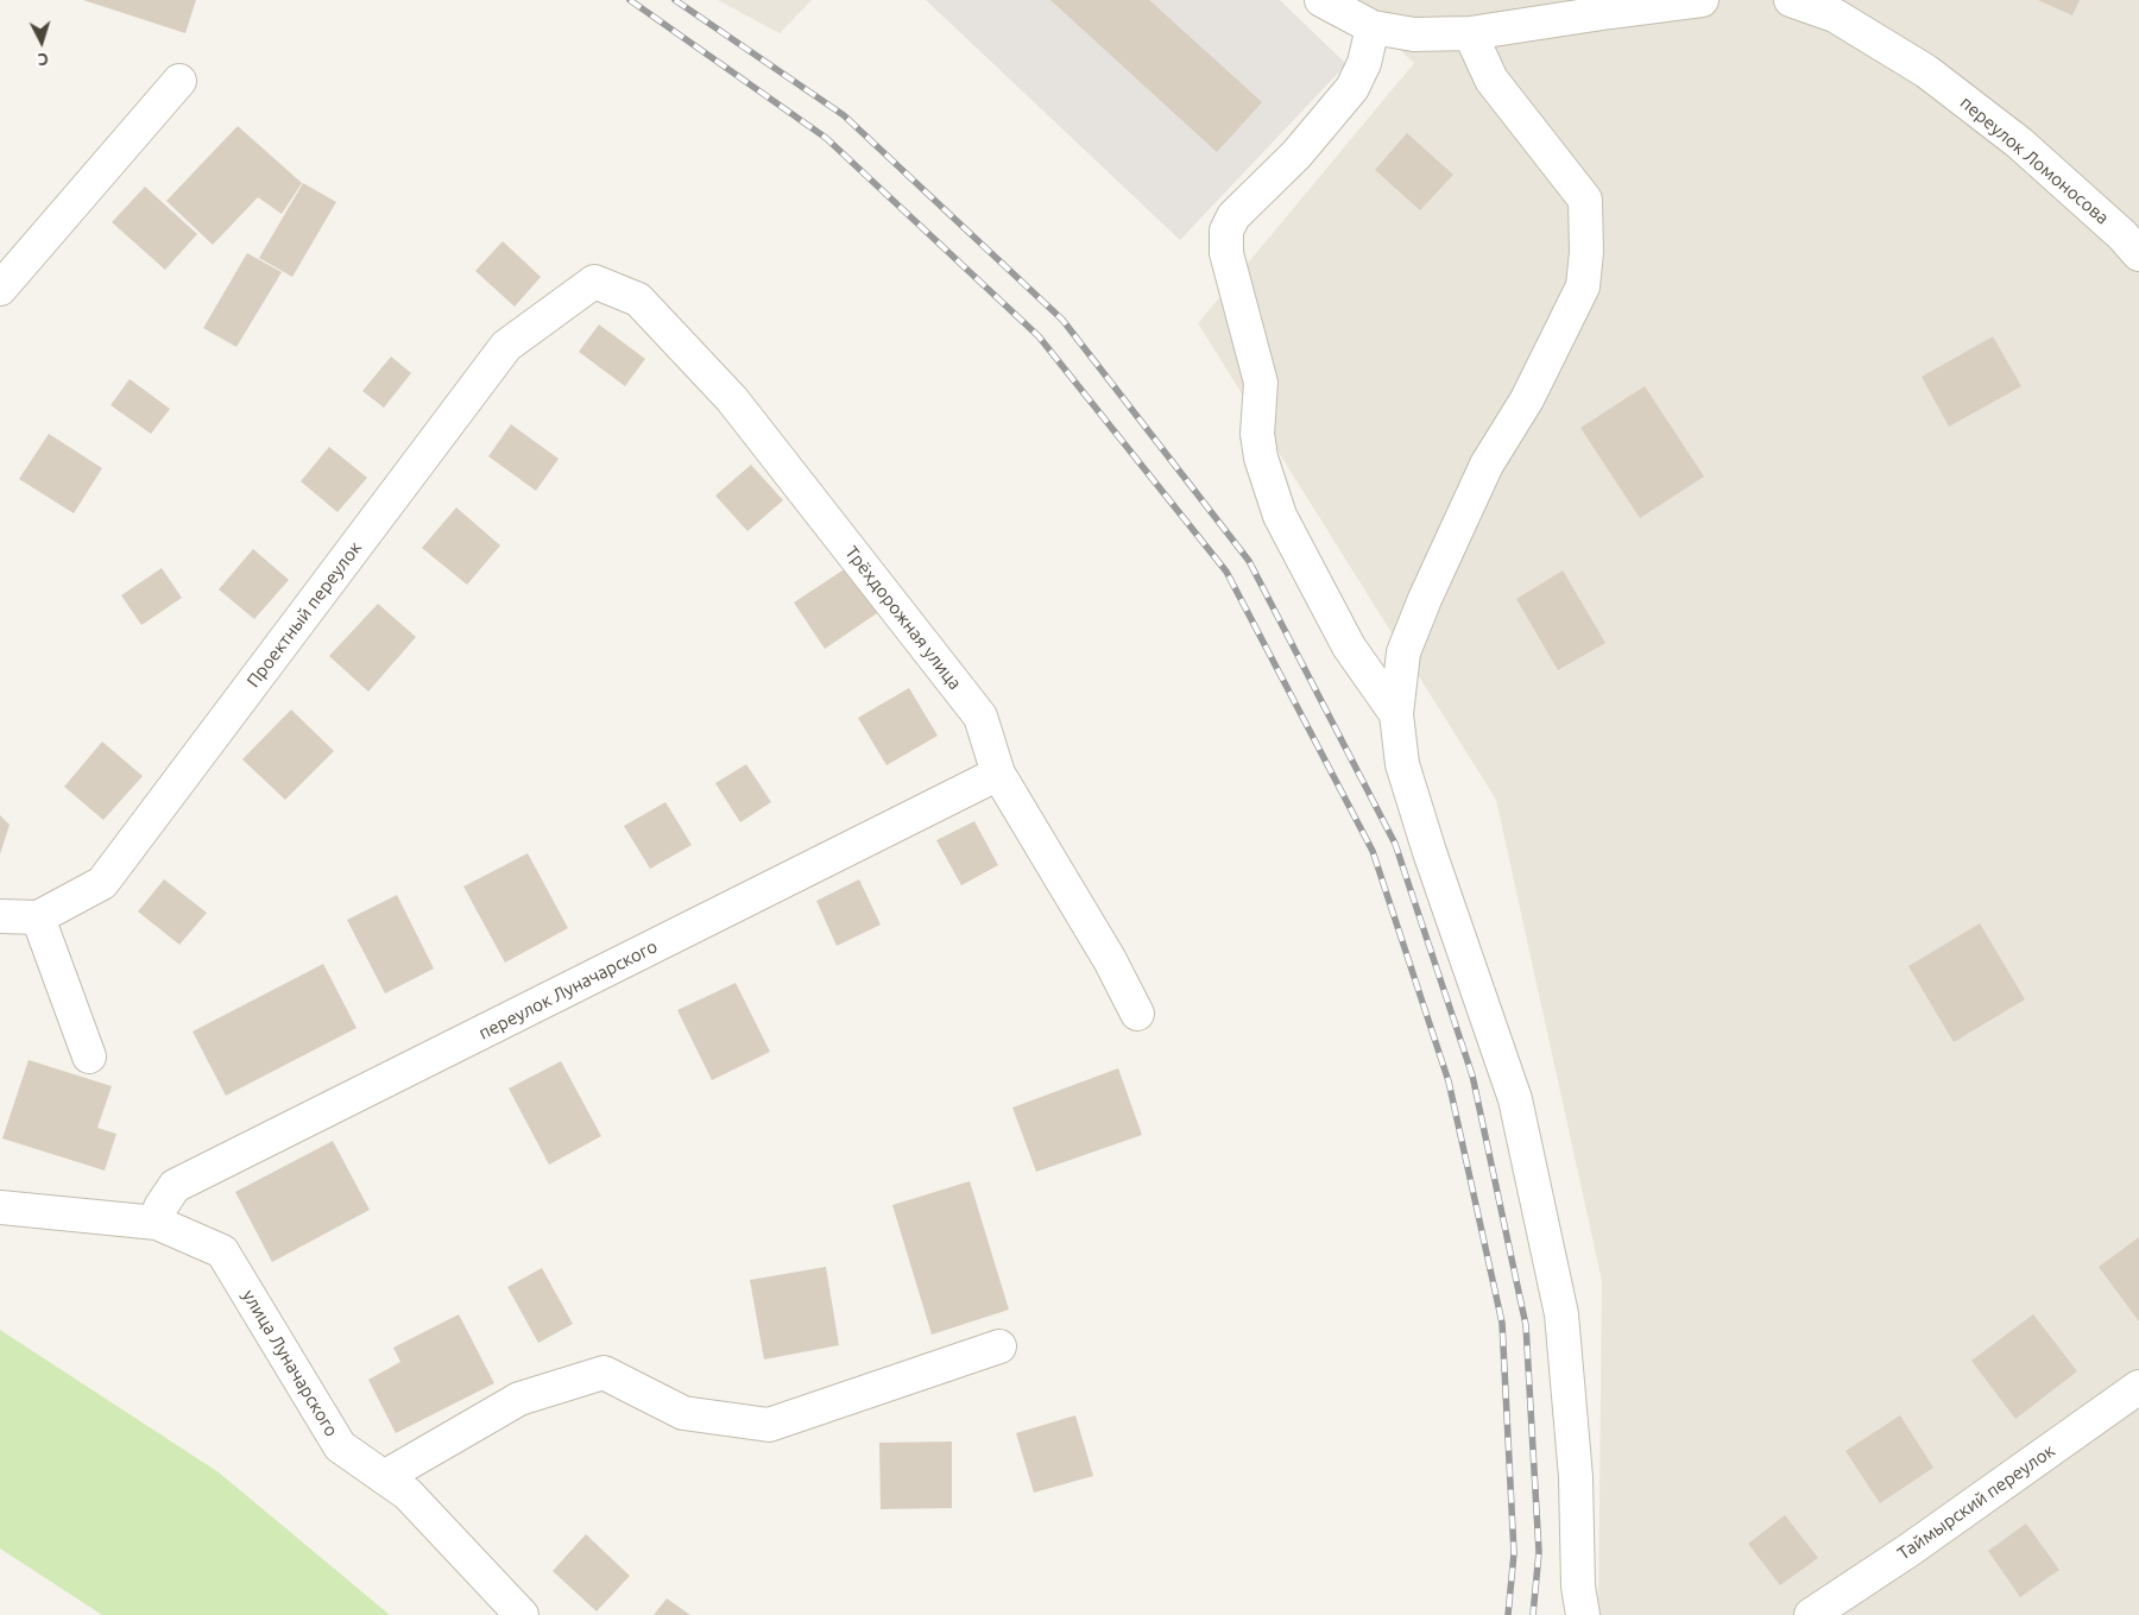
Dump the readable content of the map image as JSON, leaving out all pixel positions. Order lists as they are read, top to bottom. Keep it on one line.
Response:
{"streets":{"street":["переулок Ломоносова","Проектный переулок","Трёхдорожная улица","переулок Луначарского","улица Луначарского","Таймырский переулок"]},"crossings":[["Проектный переулок","Трёхдорожная улица"],["Трёхдорожная улица","переулок Луначарского"],["переулок Луначарского","улица Луначарского"]],"north":"bottom"}
